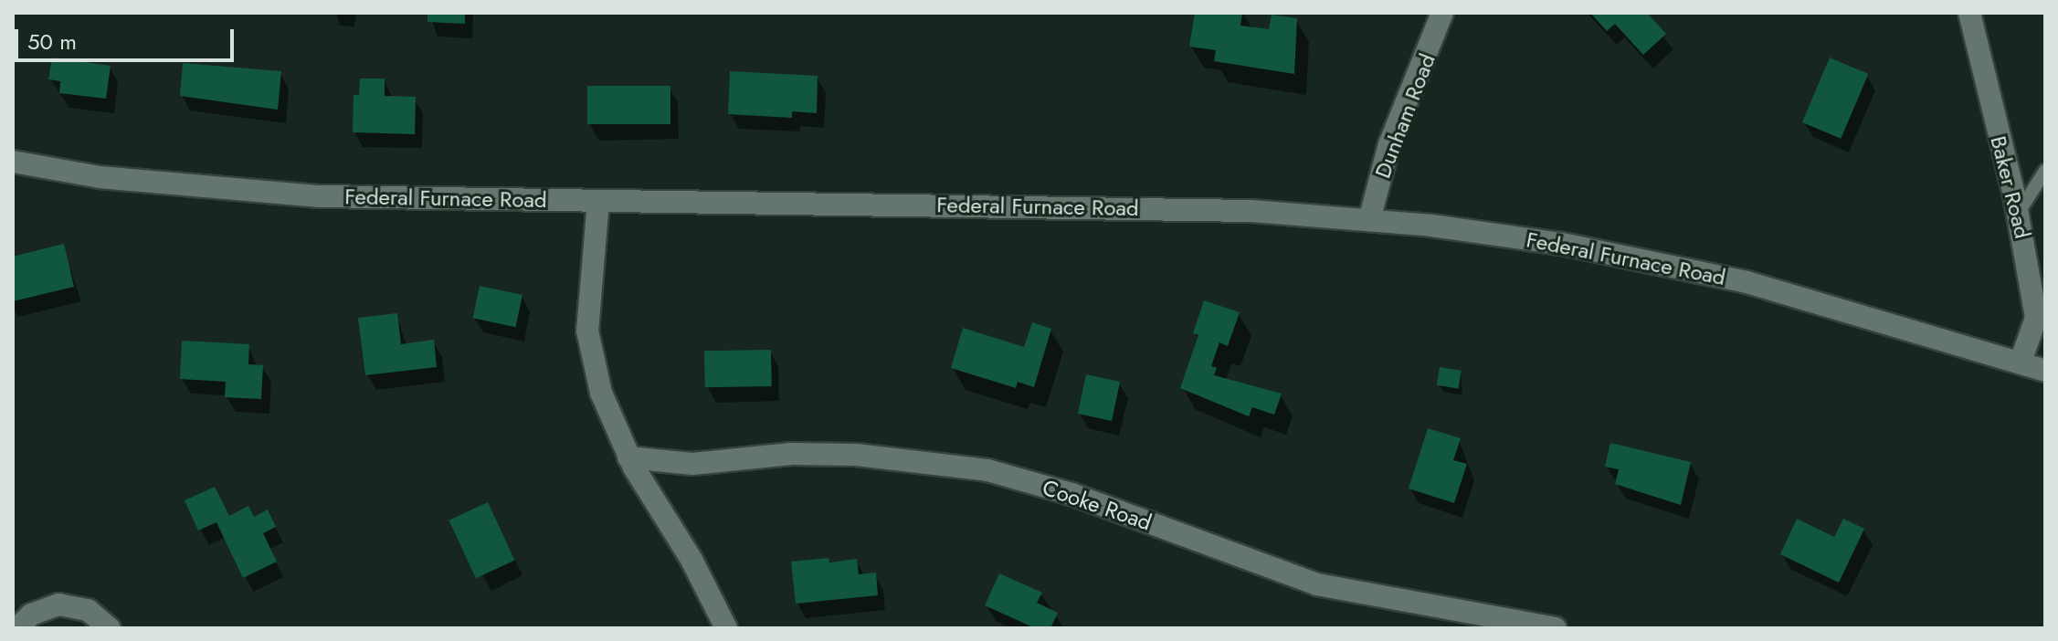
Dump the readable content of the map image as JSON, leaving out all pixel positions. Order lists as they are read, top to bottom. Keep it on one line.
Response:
{"streets":{"street":["Dunham Road","Baker Road","Federal Furnace Road","Cooke Road"]},"crossings":[["Dunham Road","Federal Furnace Road"],["Baker Road","Federal Furnace Road"]],"scale_bar":"50 m"}
